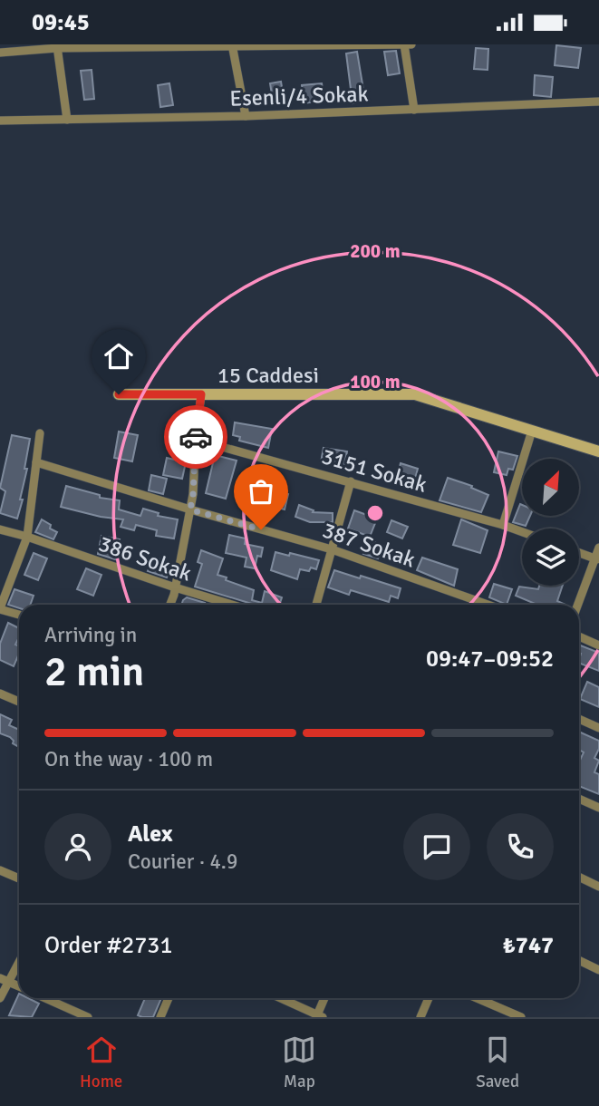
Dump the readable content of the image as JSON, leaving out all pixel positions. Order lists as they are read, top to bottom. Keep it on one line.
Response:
{"streets":{"street":["Esenli/4 Sokak","15 Caddesi","3151 Sokak","387 Sokak","386 Sokak"]},"north":"top right","page":{"status":"09:45","heading":["2 min","Arriving in","09:47–09:52"],"panel":["Alex","Courier · 4.9","Order #2731","₺747"],"bar":"On the way · 100 m","tabs":["Home","Map","Saved"]},"rings":["200 m","100 m"]}
